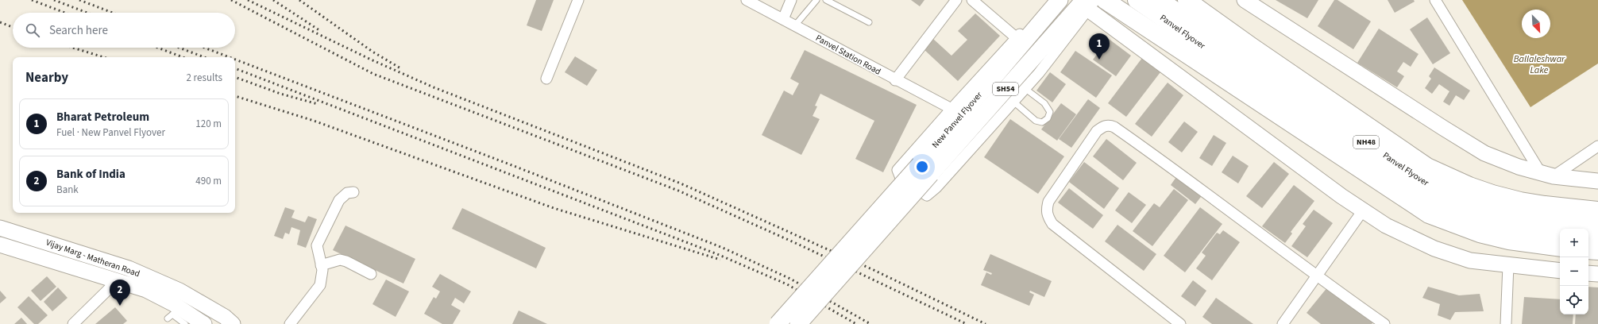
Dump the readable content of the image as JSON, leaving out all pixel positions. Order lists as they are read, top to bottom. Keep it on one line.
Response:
{"streets":{"highway":["Panvel Flyover","NH48"],"main road":["SH54","New Panvel Flyover"],"street":["Panvel Station Road","Vijay Marg - Matheran Road"]},"water":["Ballaleshwar Lake"],"north":"bottom right","page":{"search":"Search here","pins":["1","2"],"heading":["Nearby","2 results"],"list":[{"mark":"1","name":"Bharat Petroleum","note":"Fuel · New Panvel Flyover","value":"120 m"},{"mark":"2","name":"Bank of India","note":"Bank","value":"490 m"}],"map_buttons":["+","−"]}}
